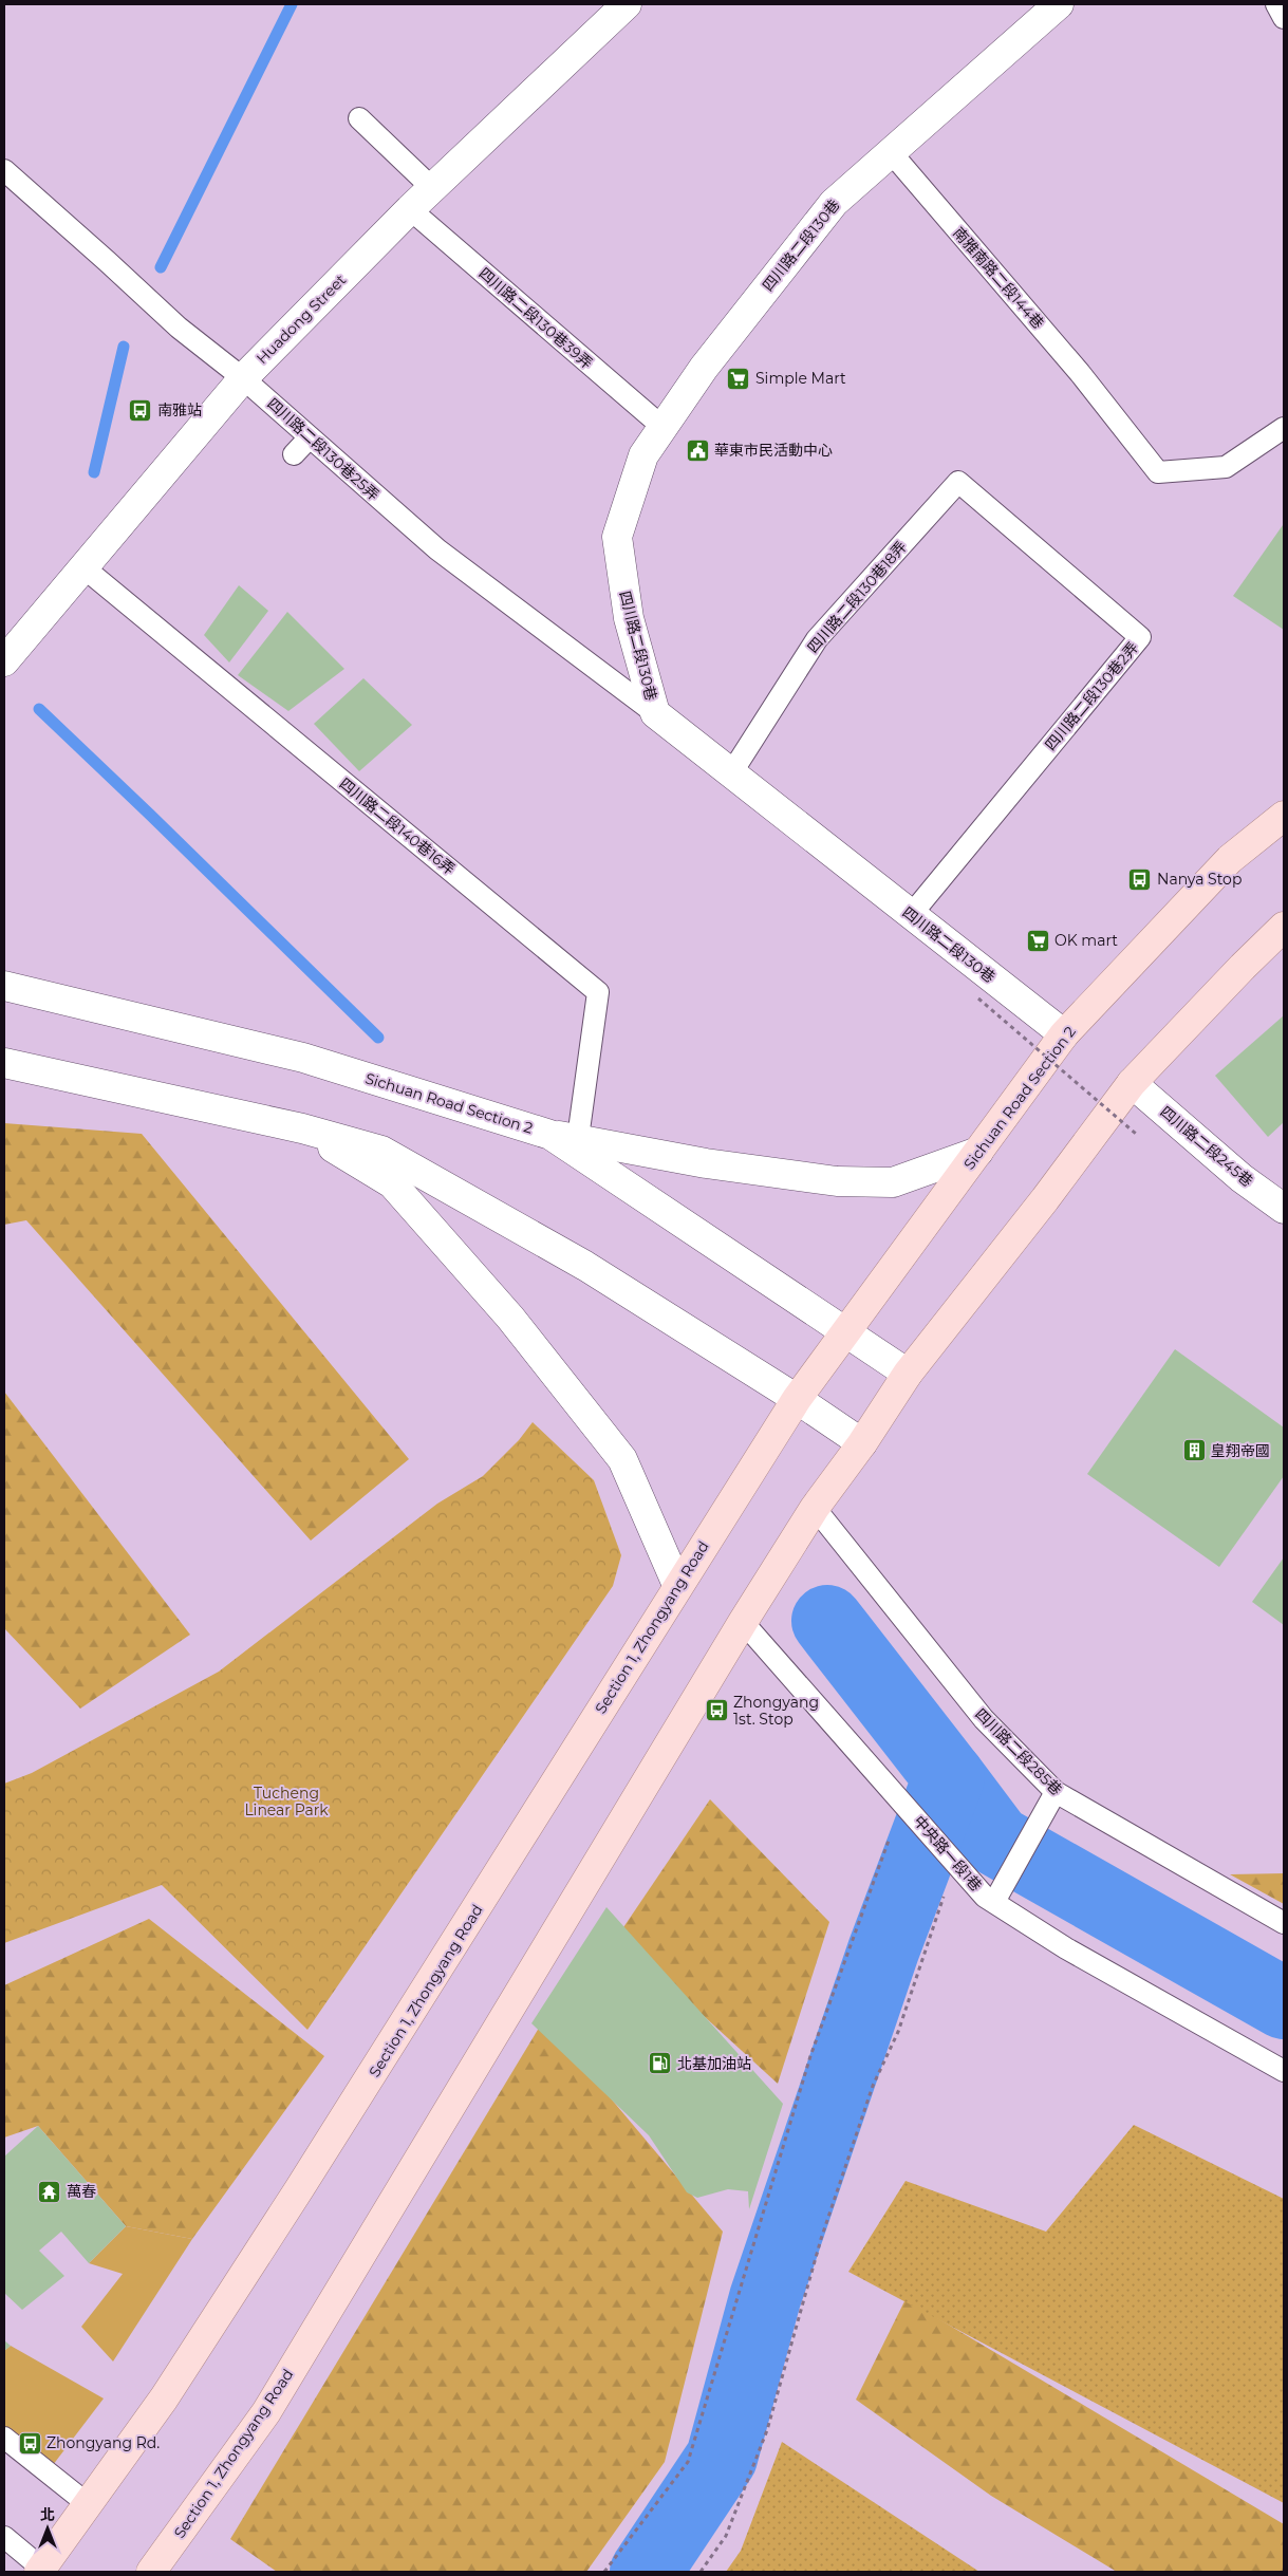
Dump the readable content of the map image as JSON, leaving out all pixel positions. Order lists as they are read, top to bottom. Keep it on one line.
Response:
{"streets":{"main road":["四川路二段130巷","Huadong Street","Sichuan Road Section 2","四川路二段245巷","Section 1, Zhongyang Road"],"lane":["南雅南路二段144巷","四川路二段130巷39弄","四川路二段130巷25弄","四川路二段130巷18弄","四川路二段130巷2弄","四川路二段140巷16弄","四川路二段285巷","中央路一段1巷"]},"crossings":[["四川路二段130巷","南雅南路二段144巷"],["四川路二段130巷","四川路二段130巷39弄"],["四川路二段130巷","四川路二段130巷25弄"],["四川路二段130巷","四川路二段130巷18弄"],["四川路二段130巷","四川路二段130巷2弄"],["四川路二段130巷","Sichuan Road Section 2"],["四川路二段130巷39弄","Huadong Street"],["Huadong Street","四川路二段130巷25弄"],["Huadong Street","四川路二段140巷16弄"],["四川路二段130巷18弄","四川路二段130巷2弄"],["四川路二段140巷16弄","Sichuan Road Section 2"],["Sichuan Road Section 2","Section 1, Zhongyang Road"],["Section 1, Zhongyang Road","四川路二段285巷"],["Section 1, Zhongyang Road","中央路一段1巷"]],"parks":["Tucheng Linear Park"],"places":{"supermarket":["Simple Mart","OK mart"],"bus stop":["南雅站","Nanya Stop","Zhongyang 1st. Stop","Zhongyang Rd."],"public building":["華東市民活動中心"],"building":["皇翔帝國"],"fuel station":["北基加油站"],"temple":["萬春"]},"north":"top"}
